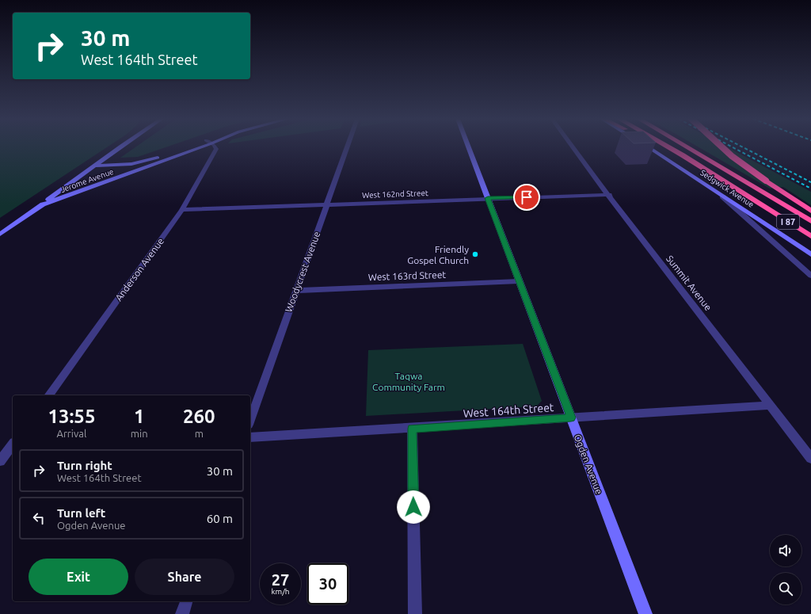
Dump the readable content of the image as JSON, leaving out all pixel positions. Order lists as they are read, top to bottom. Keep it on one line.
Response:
{"streets":{"highway":["I 87"],"main road":["Jerome Avenue","Sedgwick Avenue","Ogden Avenue"],"street":["West 162nd Street","Anderson Avenue","Woodycrest Avenue","West 163rd Street","Summit Avenue","West 164th Street"]},"crossings":[["West 162nd Street","Anderson Avenue"],["West 162nd Street","Woodycrest Avenue"],["West 162nd Street","Summit Avenue"],["West 162nd Street","Ogden Avenue"],["Woodycrest Avenue","West 163rd Street"],["West 163rd Street","Ogden Avenue"],["Summit Avenue","West 164th Street"],["West 164th Street","Ogden Avenue"]],"parks":["Taqwa Community Farm"],"places":["Friendly Gospel Church"],"page":{"turn":["30 m","West 164th Street"],"eta":["13:55","Arrival","1","min","260","m"],"list":[{"name":"Turn right","note":"West 164th Street","value":"30 m"},{"name":"Turn left","note":"Ogden Avenue","value":"60 m"}],"buttons":["Exit","Share"],"speed":"27 km/h","limit":"30"}}
